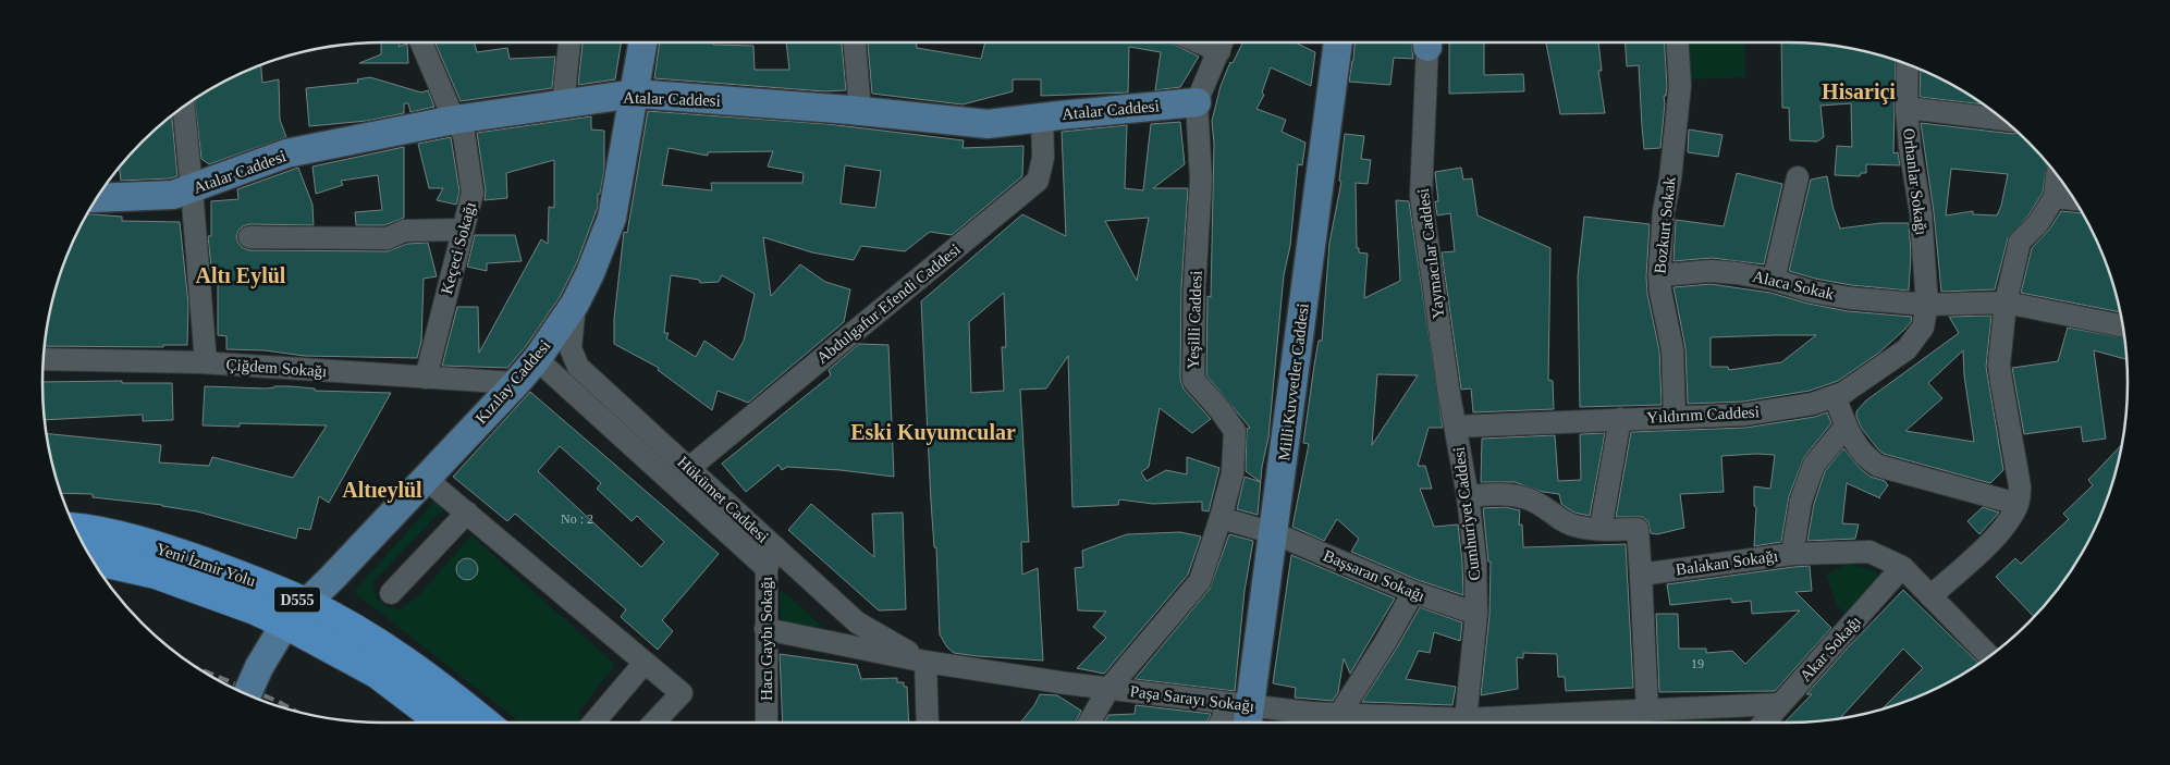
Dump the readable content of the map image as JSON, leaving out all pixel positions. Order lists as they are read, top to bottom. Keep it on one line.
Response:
{"streets":{"highway":["Yeni İzmir Yolu","D555"],"main road":["Atalar Caddesi","Kızılay Caddesi","Milli Kuvvetler Caddesi"],"street":["Orhanlar Sokağı","Bozkurt Sokak","Keçeci Sokağı","Yaymacılar Caddesi","Alaca Sokak","Abdulgafur Efendi Caddesi","Yeşilli Caddesi","Çiğdem Sokağı","Yıldırım Caddesi","Hükümet Caddesi","Cumhuriyet Caddesi","Balakan Sokağı","Başsaran Sokağı","Hacı Gaybı Sokağı","Akar Sokağı","Paşa Sarayı Sokağı"]},"crossings":[["Atalar Caddesi","Keçeci Sokağı"],["Atalar Caddesi","Abdulgafur Efendi Caddesi"],["Atalar Caddesi","Yeşilli Caddesi"],["Atalar Caddesi","Kızılay Caddesi"],["Orhanlar Sokağı","Alaca Sokak"],["Orhanlar Sokağı","Yıldırım Caddesi"],["Bozkurt Sokak","Alaca Sokak"],["Bozkurt Sokak","Yıldırım Caddesi"],["Keçeci Sokağı","Çiğdem Sokağı"],["Yaymacılar Caddesi","Yıldırım Caddesi"],["Yaymacılar Caddesi","Cumhuriyet Caddesi"],["Alaca Sokak","Yıldırım Caddesi"],["Abdulgafur Efendi Caddesi","Hükümet Caddesi"],["Yeşilli Caddesi","Başsaran Sokağı"],["Yeşilli Caddesi","Paşa Sarayı Sokağı"],["Çiğdem Sokağı","Kızılay Caddesi"],["Kızılay Caddesi","Hükümet Caddesi"],["Kızılay Caddesi","Yeni İzmir Yolu"],["Milli Kuvvetler Caddesi","Başsaran Sokağı"],["Milli Kuvvetler Caddesi","Paşa Sarayı Sokağı"],["Yıldırım Caddesi","Cumhuriyet Caddesi"],["Hükümet Caddesi","Hacı Gaybı Sokağı"],["Hükümet Caddesi","Paşa Sarayı Sokağı"],["Cumhuriyet Caddesi","Başsaran Sokağı"],["Balakan Sokağı","Akar Sokağı"],["Hacı Gaybı Sokağı","Paşa Sarayı Sokağı"],["Akar Sokağı","Paşa Sarayı Sokağı"]],"districts":["Hisariçi","Altı Eylül","Eski Kuyumcular","Altıeylül"],"house_numbers":["No : 2","19"]}
